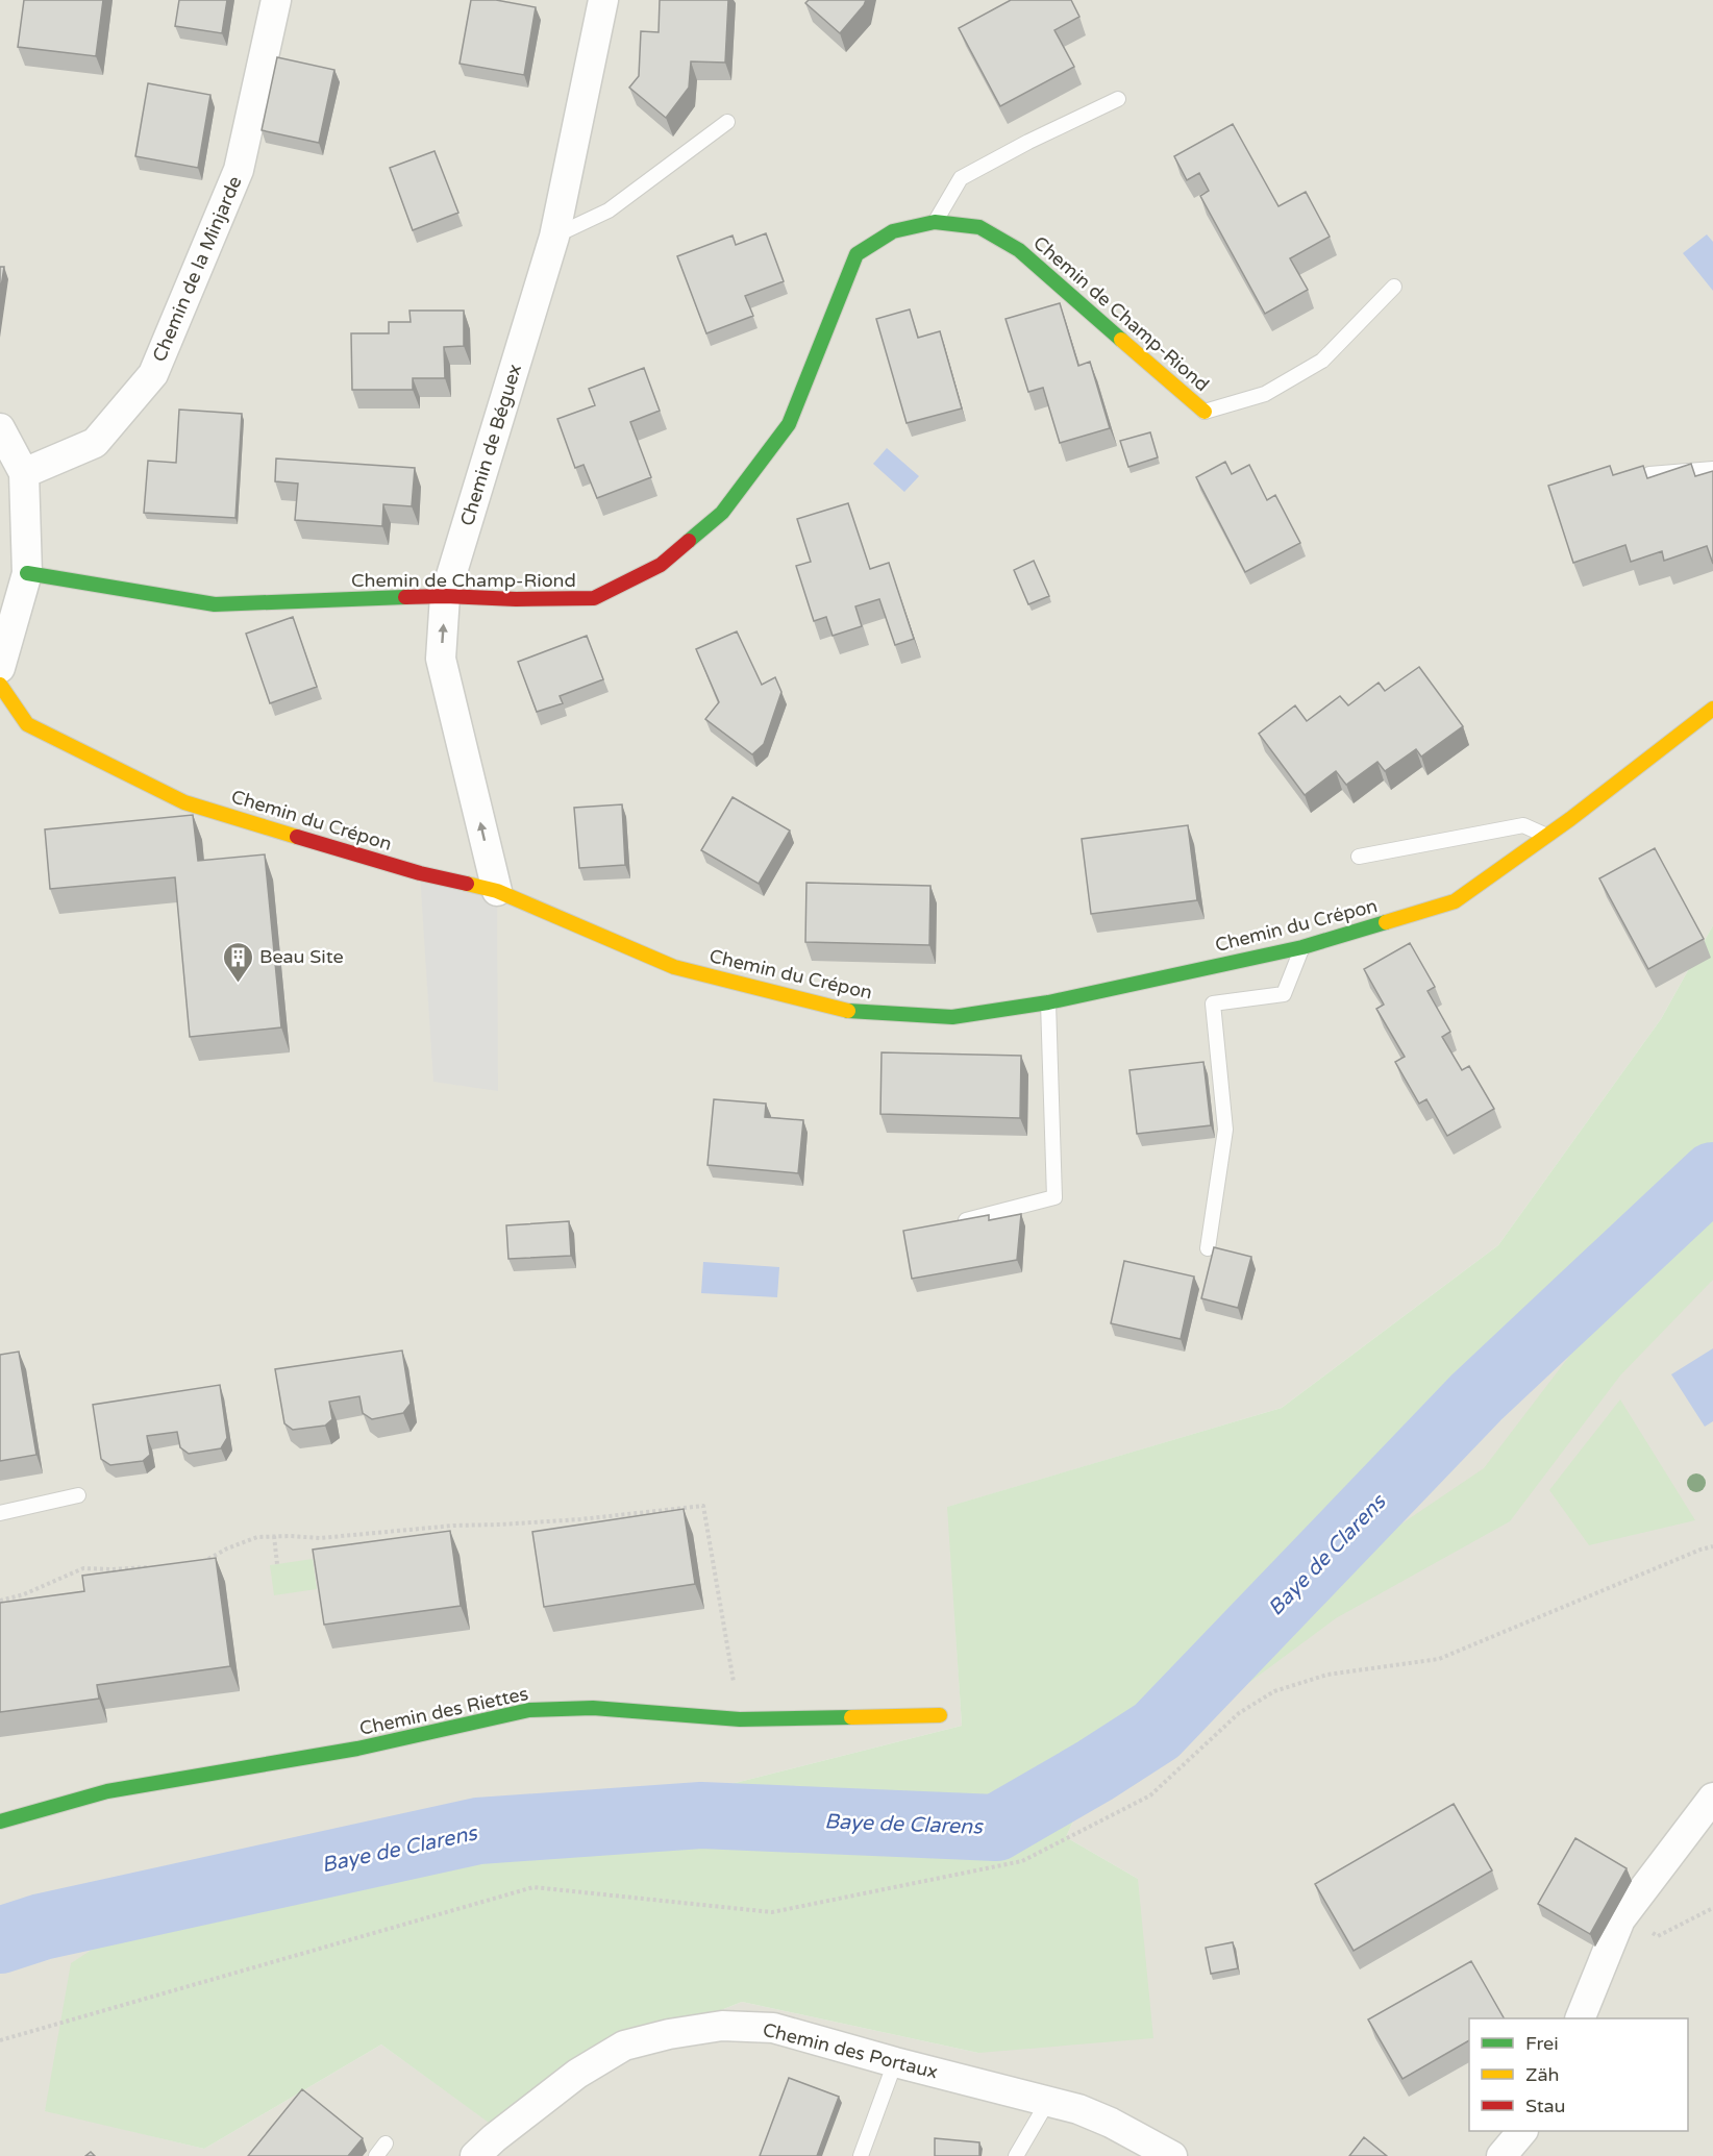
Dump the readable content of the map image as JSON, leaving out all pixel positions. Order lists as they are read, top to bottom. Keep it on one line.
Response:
{"streets":{"street":["Chemin de la Minjarde","Chemin de Champ-Riond","Chemin de Béguex","Chemin du Crépon","Chemin des Riettes","Chemin des Portaux"]},"crossings":[["Chemin de Champ-Riond","Chemin de Béguex"],["Chemin de Béguex","Chemin du Crépon"]],"water":["Baye de Clarens"],"places":{"building":["Beau Site"]},"legend":["Frei","Zäh","Stau"]}
